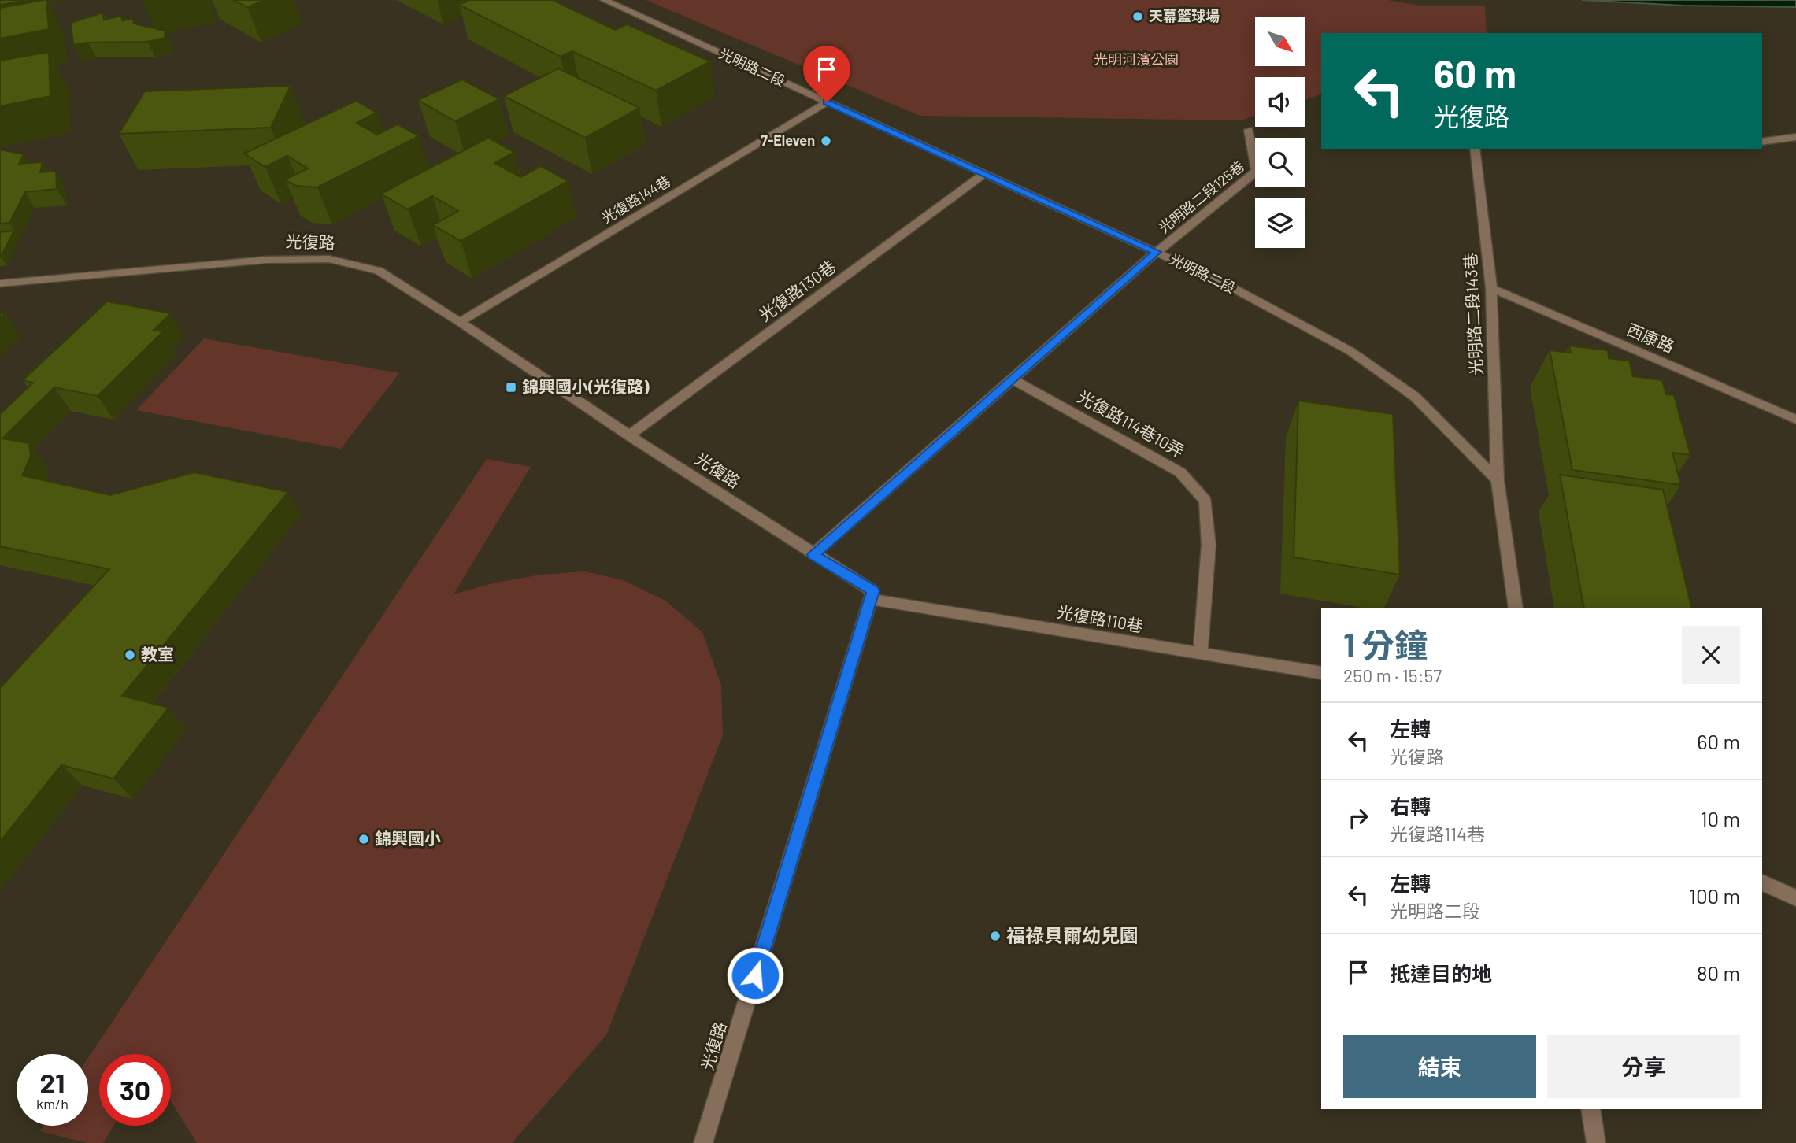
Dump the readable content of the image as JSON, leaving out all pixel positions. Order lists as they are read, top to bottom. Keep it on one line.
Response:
{"streets":{"street":["光明路二段","光明路二段125巷","光復路144巷","光復路","光復路130巷","光明路二段143巷","西康路","光復路114巷10弄","光復路110巷"]},"crossings":[["光明路二段","光明路二段125巷"],["光明路二段","光復路144巷"],["光明路二段","光復路130巷"],["光明路二段","光明路二段143巷"],["光復路144巷","光復路"],["光復路","光復路130巷"],["光復路","光復路110巷"],["光明路二段143巷","西康路"],["光復路114巷10弄","光復路110巷"]],"parks":["光明河濱公園"],"places":{"other":["天幕籃球場","7-Eleven","教室","錦興國小","福祿貝爾幼兒園"],"transit":["錦興國小(光復路)"]},"north":"bottom right","page":{"turn":["60 m","光復路"],"heading":["1 分鐘","250 m · 15:57"],"list":[{"name":"左轉","note":"光復路","value":"60 m"},{"name":"右轉","note":"光復路114巷","value":"10 m"},{"name":"左轉","note":"光明路二段","value":"100 m"},{"name":"抵達目的地","value":"80 m"}],"buttons":["結束","分享"],"speed":"21 km/h","limit":"30"}}
